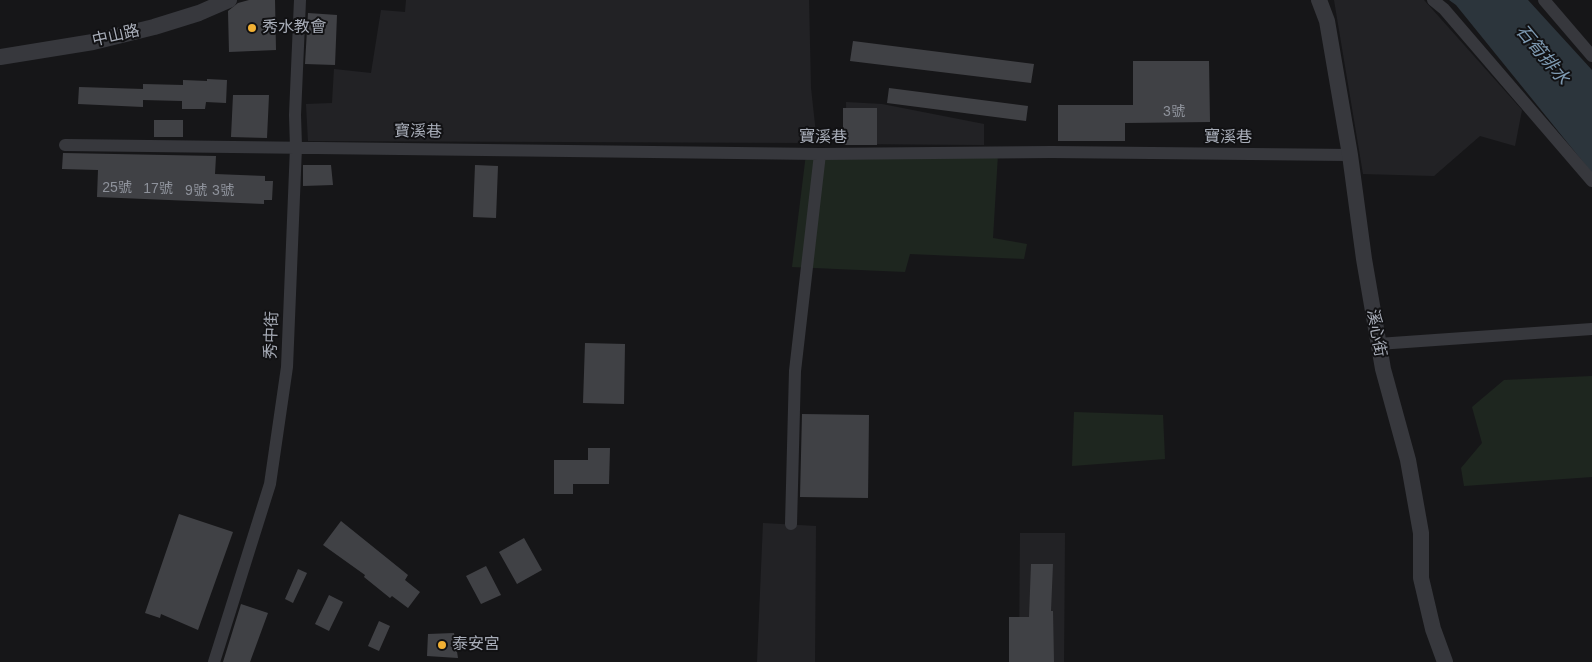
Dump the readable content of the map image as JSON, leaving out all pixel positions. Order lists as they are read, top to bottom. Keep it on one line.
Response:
{"streets":{"street":["中山路","寶溪巷","溪心街","秀中街"]},"crossings":[["寶溪巷","溪心街"],["寶溪巷","秀中街"]],"water":["石筍排水"],"places":["秀水教會","泰安宮"],"house_numbers":["3號","25號","17號","9號","3號"]}
